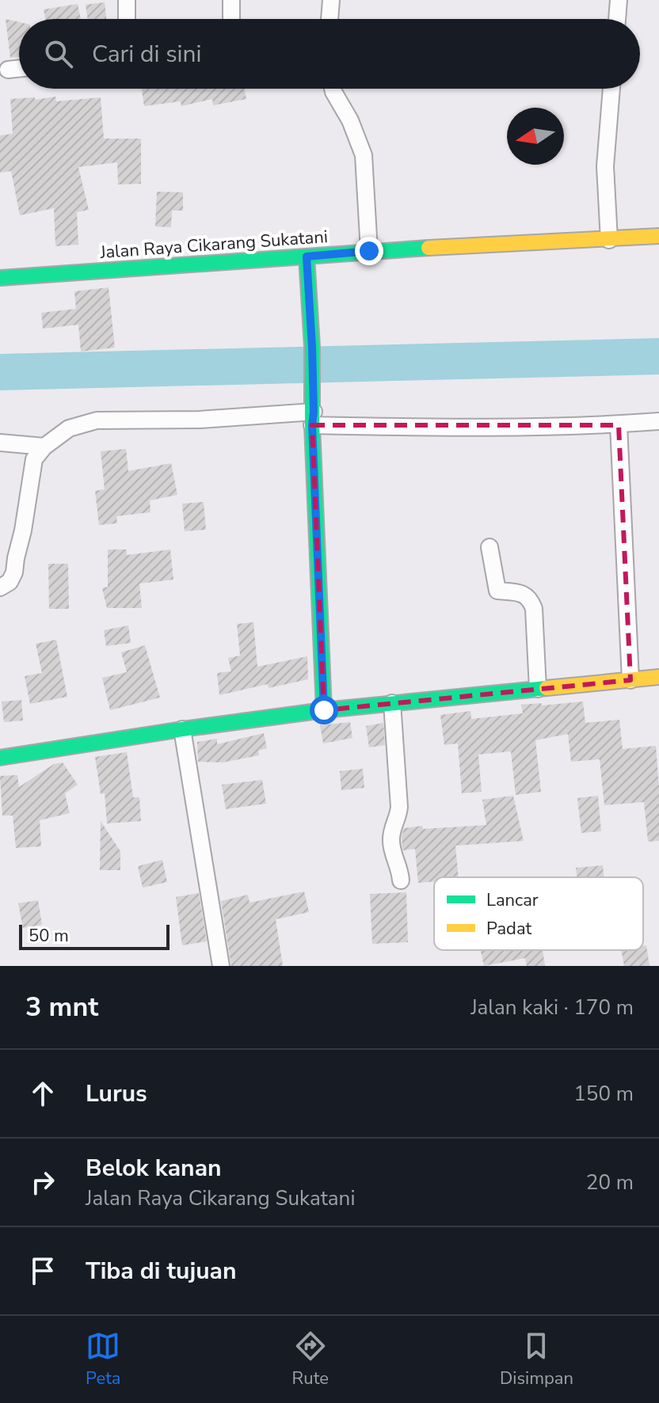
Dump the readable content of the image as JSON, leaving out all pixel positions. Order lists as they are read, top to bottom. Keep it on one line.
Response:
{"streets":{"street":["Jalan Raya Cikarang Sukatani"]},"legend":["Lancar","Padat"],"scale_bar":"50 m","north":"left","page":{"search":"Cari di sini","scale":"50 m","heading":["3 mnt","Jalan kaki · 170 m"],"list":[["Lurus","150 m"],["Belok kanan","Jalan Raya Cikarang Sukatani","20 m"],"Tiba di tujuan"],"nav":["Peta","Rute","Disimpan"]}}
